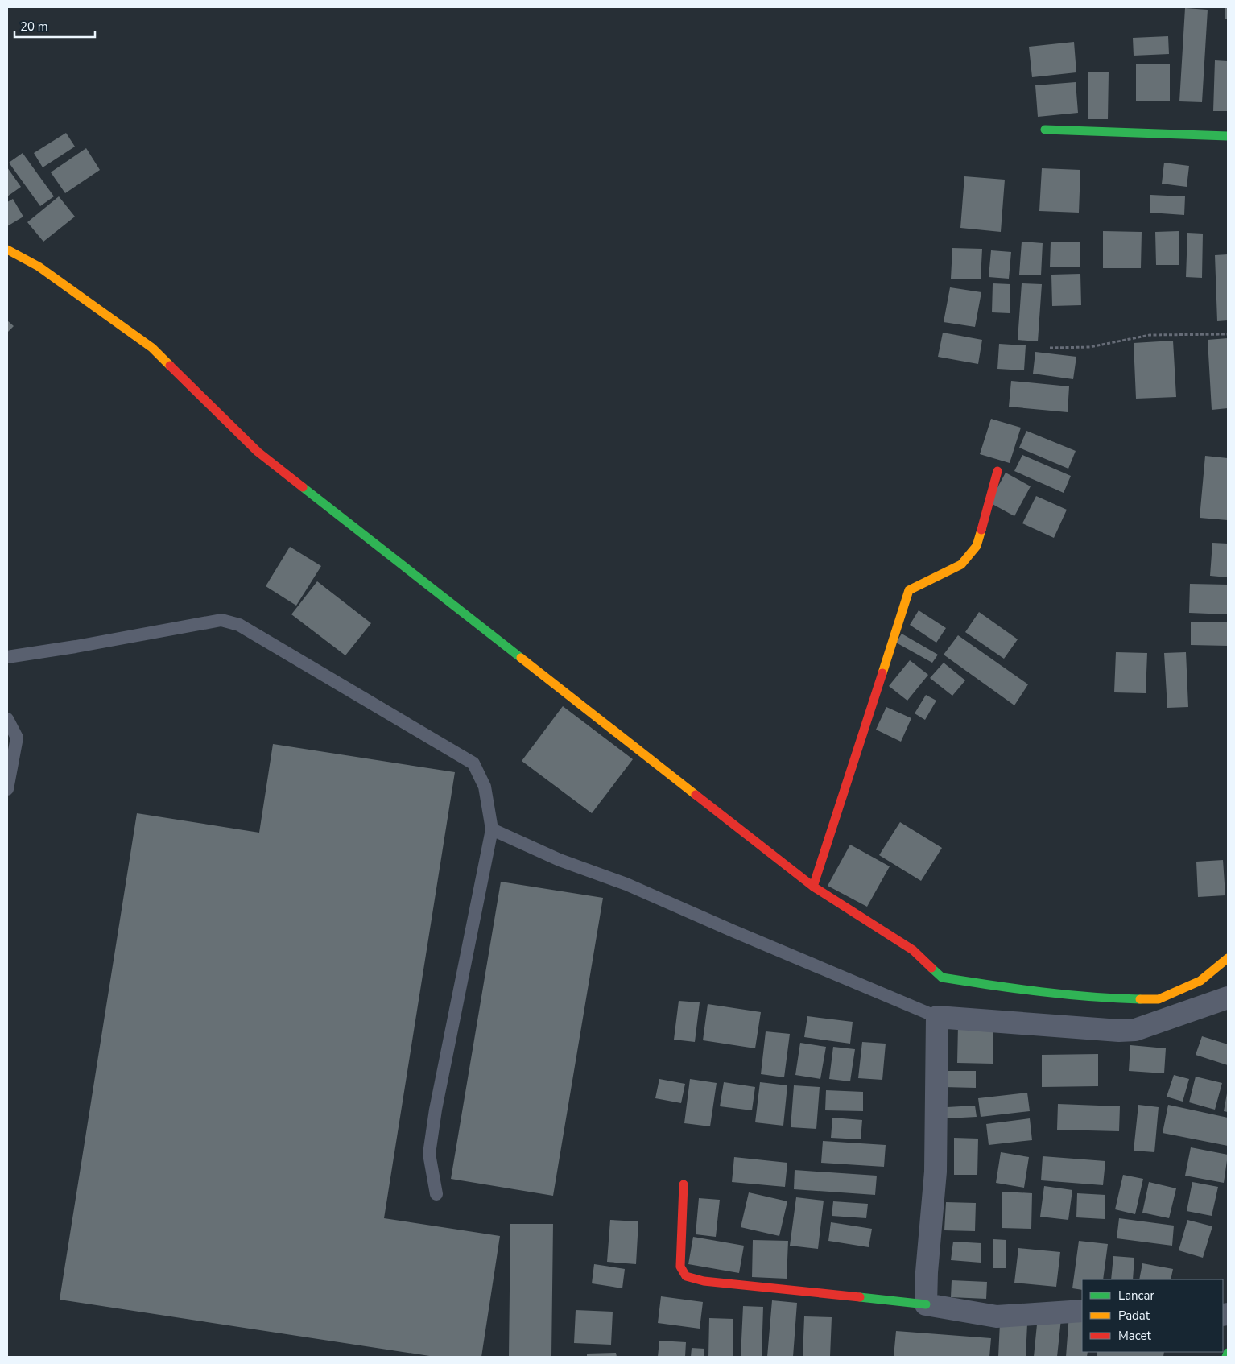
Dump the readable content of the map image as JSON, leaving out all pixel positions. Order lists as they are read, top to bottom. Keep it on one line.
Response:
{"legend":["Lancar","Padat","Macet"],"scale_bar":"20 m"}
